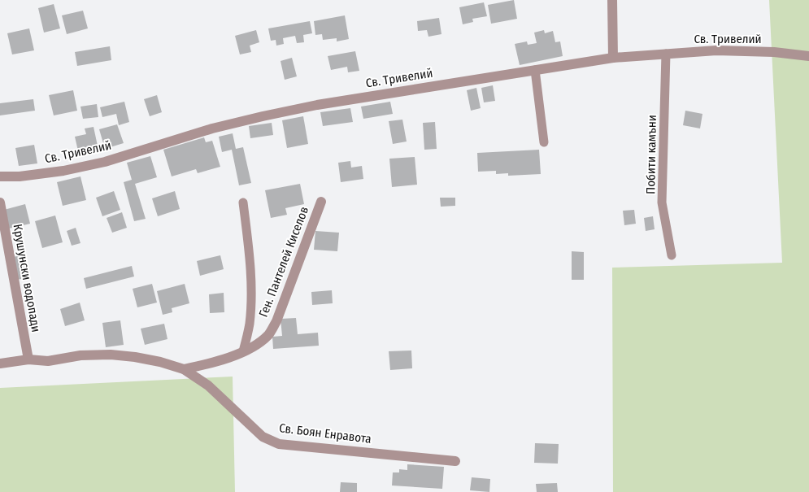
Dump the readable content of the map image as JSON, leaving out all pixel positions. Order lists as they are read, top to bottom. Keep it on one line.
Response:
{"streets":{"street":["Св. Тривелий","Ген. Пантелей Киселов","Крушунски водопади","Св. Боян Енравота"],"lane":["Побити камъни"]},"crossings":[["Св. Тривелий","Побити камъни"],["Ген. Пантелей Киселов","Св. Боян Енравота"],["Крушунски водопади","Св. Боян Енравота"]]}
